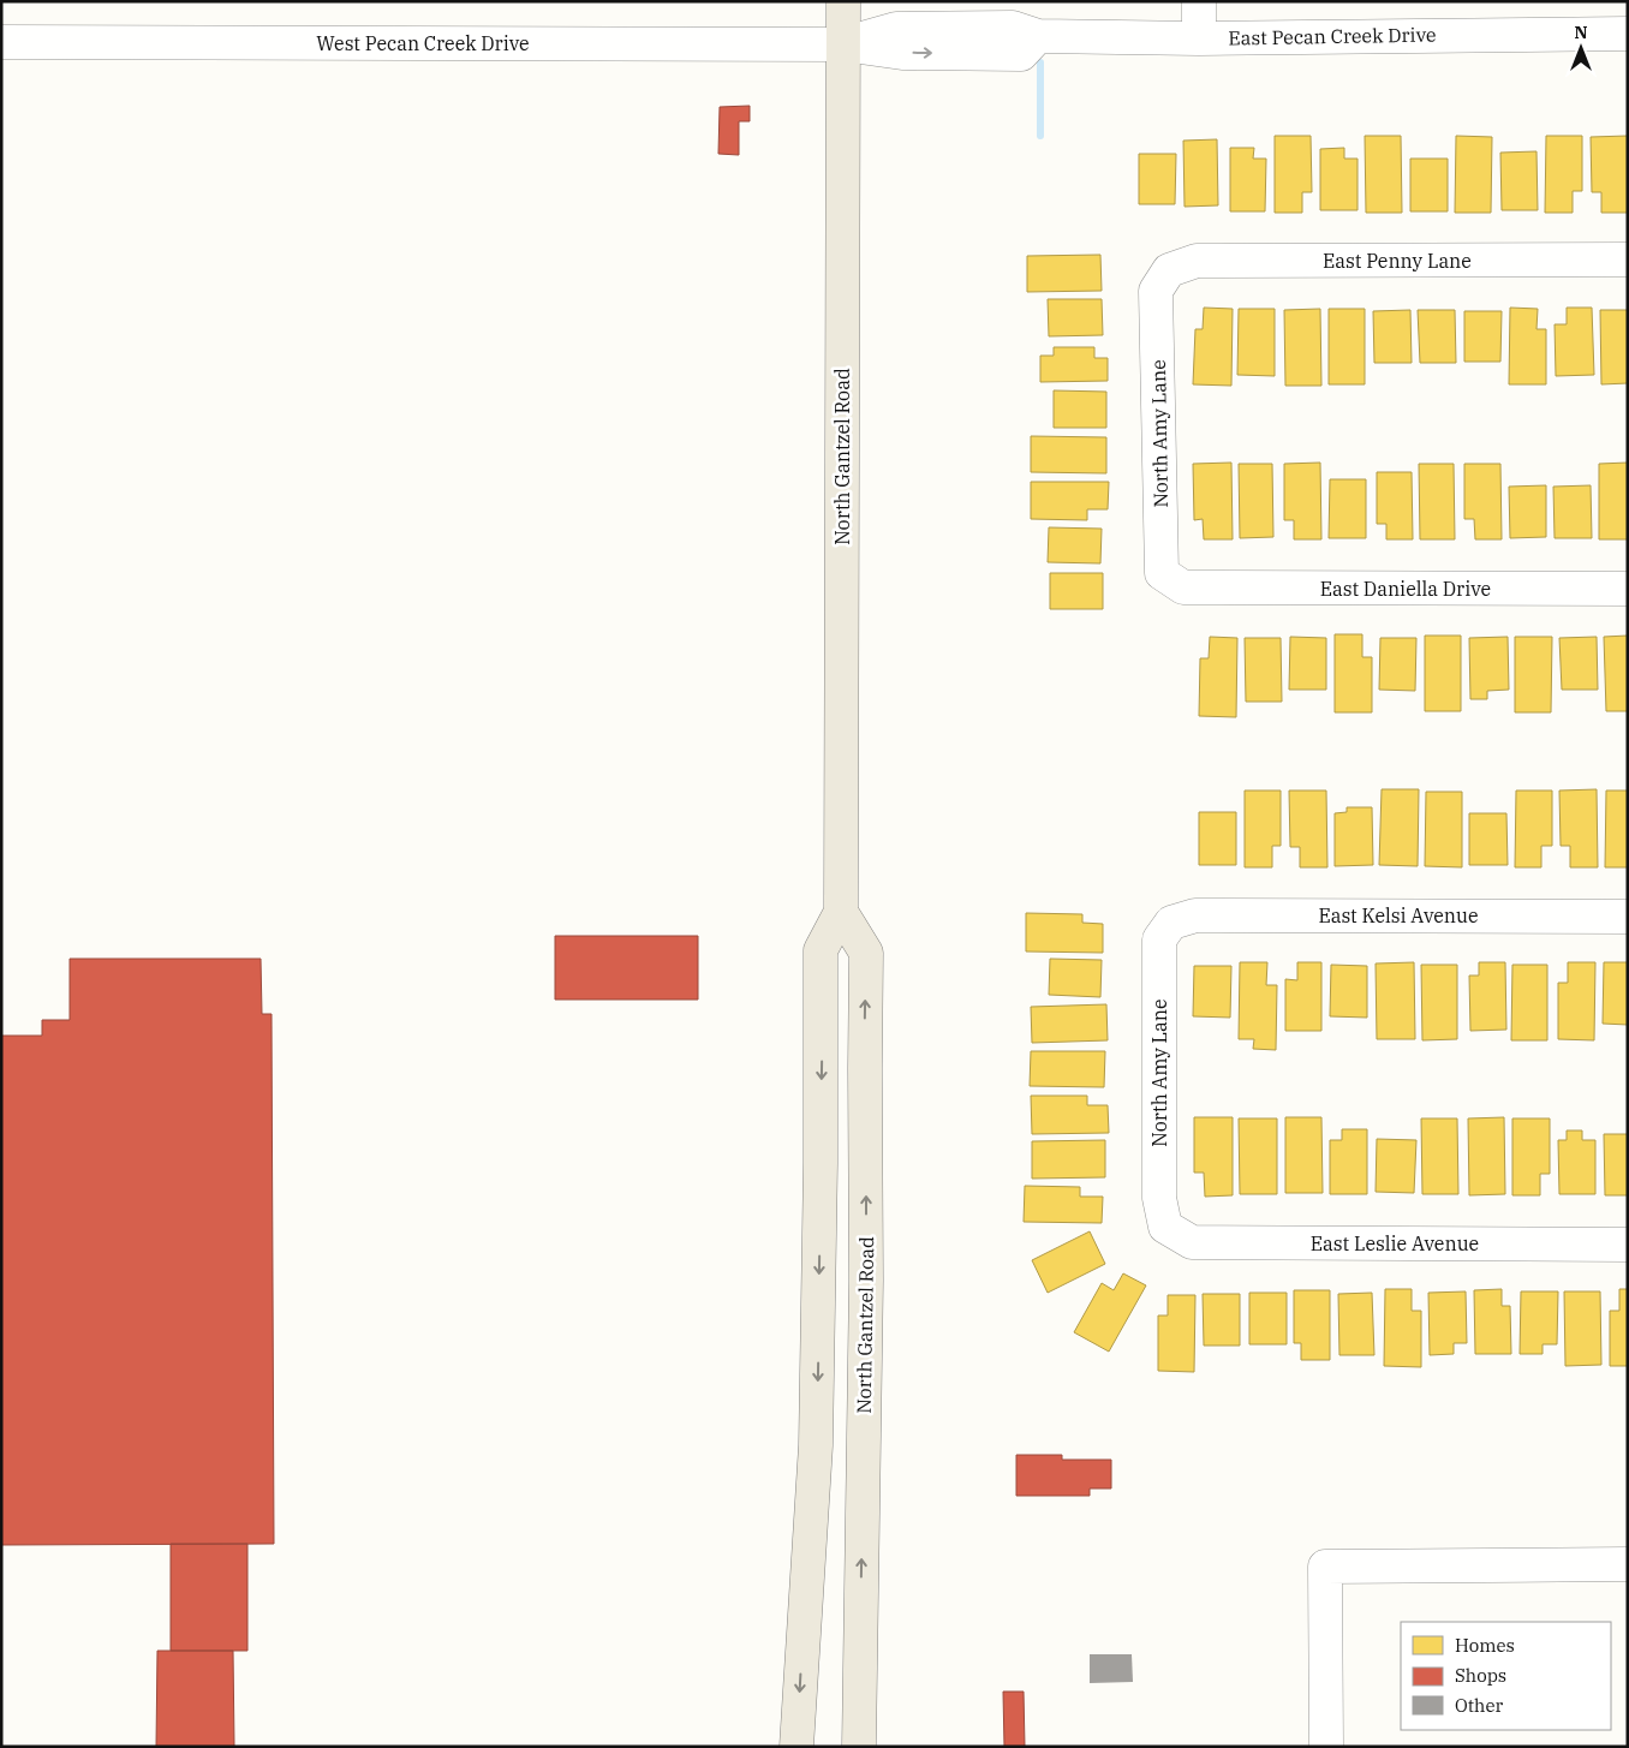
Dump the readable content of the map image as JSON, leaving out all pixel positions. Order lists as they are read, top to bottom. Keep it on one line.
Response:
{"streets":{"main road":["North Gantzel Road"],"street":["East Pecan Creek Drive","West Pecan Creek Drive","East Penny Lane","North Amy Lane","East Daniella Drive","East Kelsi Avenue","East Leslie Avenue"]},"crossings":[["East Pecan Creek Drive","West Pecan Creek Drive"],["East Pecan Creek Drive","North Gantzel Road"],["West Pecan Creek Drive","North Gantzel Road"],["East Penny Lane","North Amy Lane"],["North Amy Lane","East Daniella Drive"],["North Amy Lane","East Kelsi Avenue"],["North Amy Lane","East Leslie Avenue"]],"legend":["Homes","Shops","Other"],"north":"top"}
